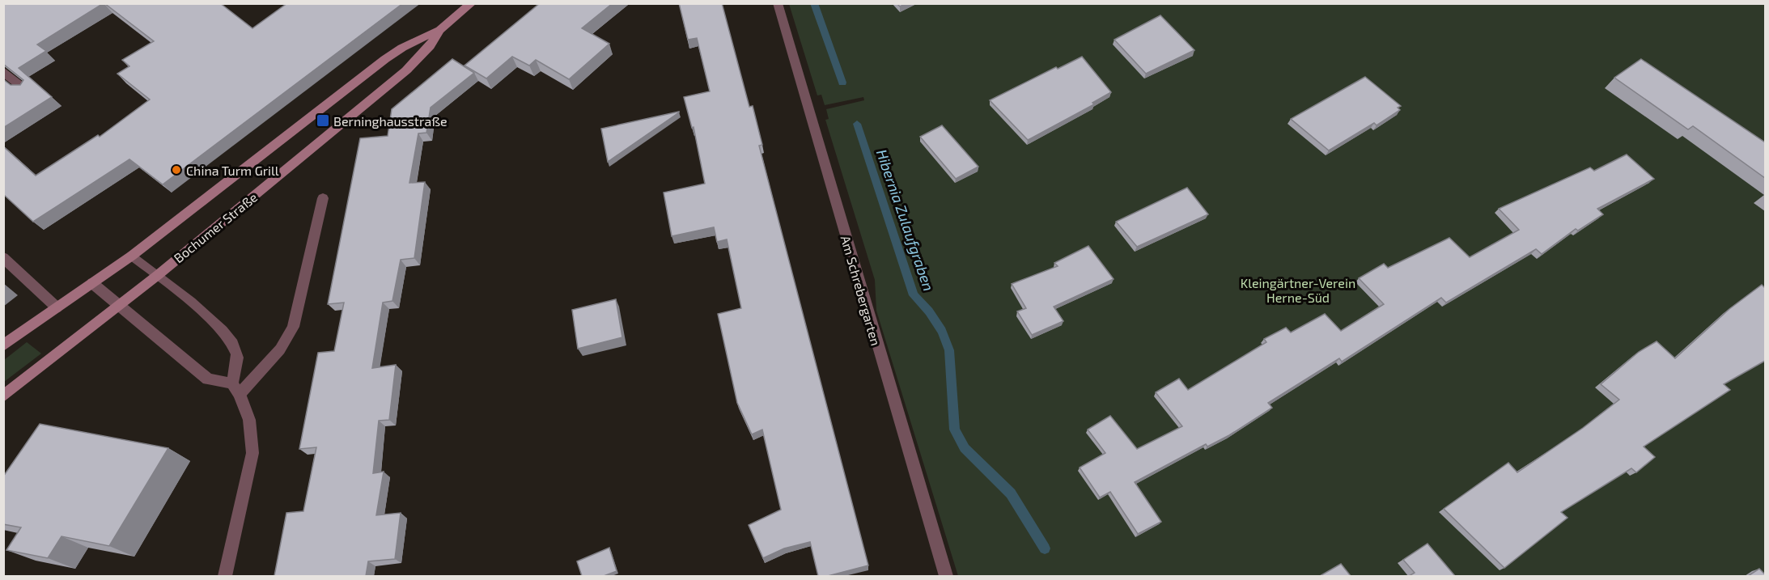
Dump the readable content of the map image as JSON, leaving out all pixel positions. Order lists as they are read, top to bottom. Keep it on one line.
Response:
{"streets":{"main road":["Bochumer Straße"],"street":["Am Schrebergarten"]},"water":["Hibernia Zulaufgraben"],"parks":["Kleingärtner-Verein Herne-Süd"],"places":{"transit":["Berninghausstraße"],"other":["China Turm Grill"]}}
